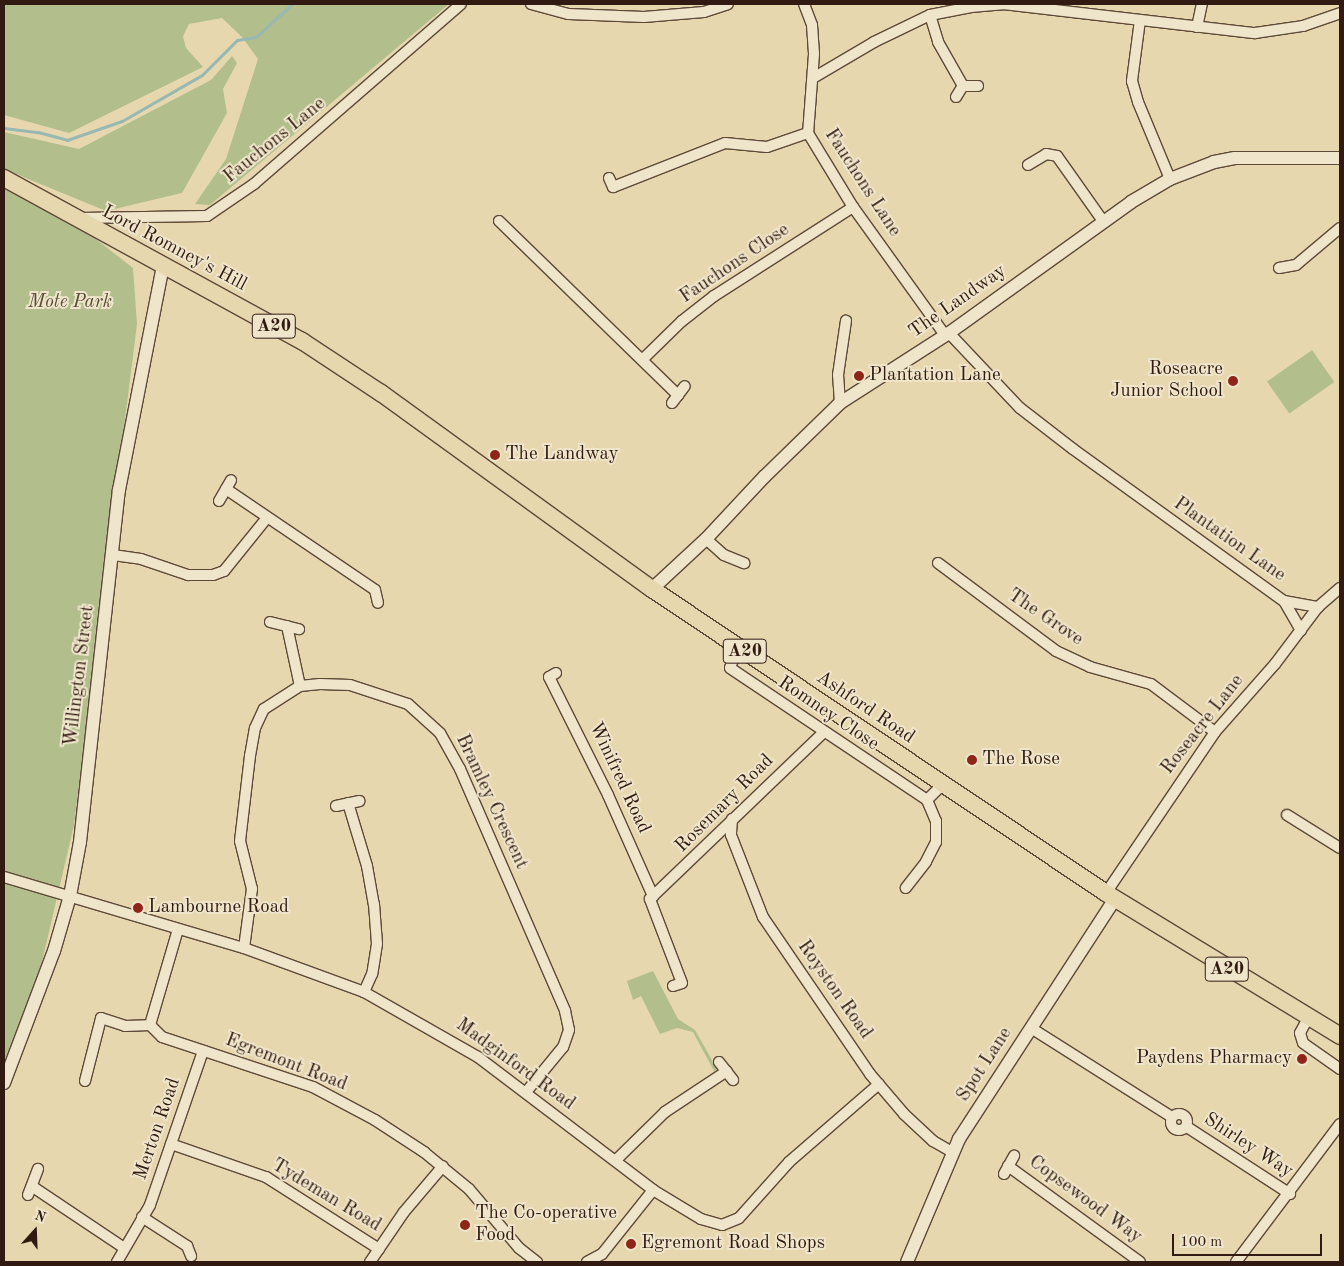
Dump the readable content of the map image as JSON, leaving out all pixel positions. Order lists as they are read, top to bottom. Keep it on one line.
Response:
{"streets":{"main road":["Lord Romney's Hill","A20","Ashford Road"],"street":["Fauchons Lane","Fauchons Close","The Landway","Plantation Lane","The Grove","Willington Street","Romney Close","Roseacre Lane","Winifred Road","Bramley Crescent","Rosemary Road","Royston Road","Egremont Road","Madginford Road","Spot Lane","Merton Road","Shirley Way","Tydeman Road","Copsewood Way"]},"crossings":[["Fauchons Lane","Lord Romney's Hill"],["Fauchons Lane","Fauchons Close"],["Fauchons Lane","The Landway"],["Fauchons Lane","A20"],["Fauchons Lane","Plantation Lane"],["Lord Romney's Hill","A20"],["Lord Romney's Hill","Willington Street"],["Lord Romney's Hill","Ashford Road"],["The Landway","Plantation Lane"],["The Landway","Ashford Road"],["Plantation Lane","Roseacre Lane"],["The Grove","Roseacre Lane"],["Willington Street","Madginford Road"],["Ashford Road","Romney Close"],["Ashford Road","Roseacre Lane"],["Ashford Road","Spot Lane"],["Romney Close","Rosemary Road"],["Roseacre Lane","Spot Lane"],["Winifred Road","Rosemary Road"],["Bramley Crescent","Madginford Road"],["Rosemary Road","Royston Road"],["Royston Road","Madginford Road"],["Royston Road","Spot Lane"],["Egremont Road","Merton Road"],["Spot Lane","Shirley Way"],["Merton Road","Tydeman Road"]],"parks":["Mote Park"],"places":["Plantation Lane","Roseacre Junior School","The Landway","The Rose","Lambourne Road","Paydens Pharmacy","The Co-operative Food","Egremont Road Shops"],"scale_bar":"100 m","north":"top"}
